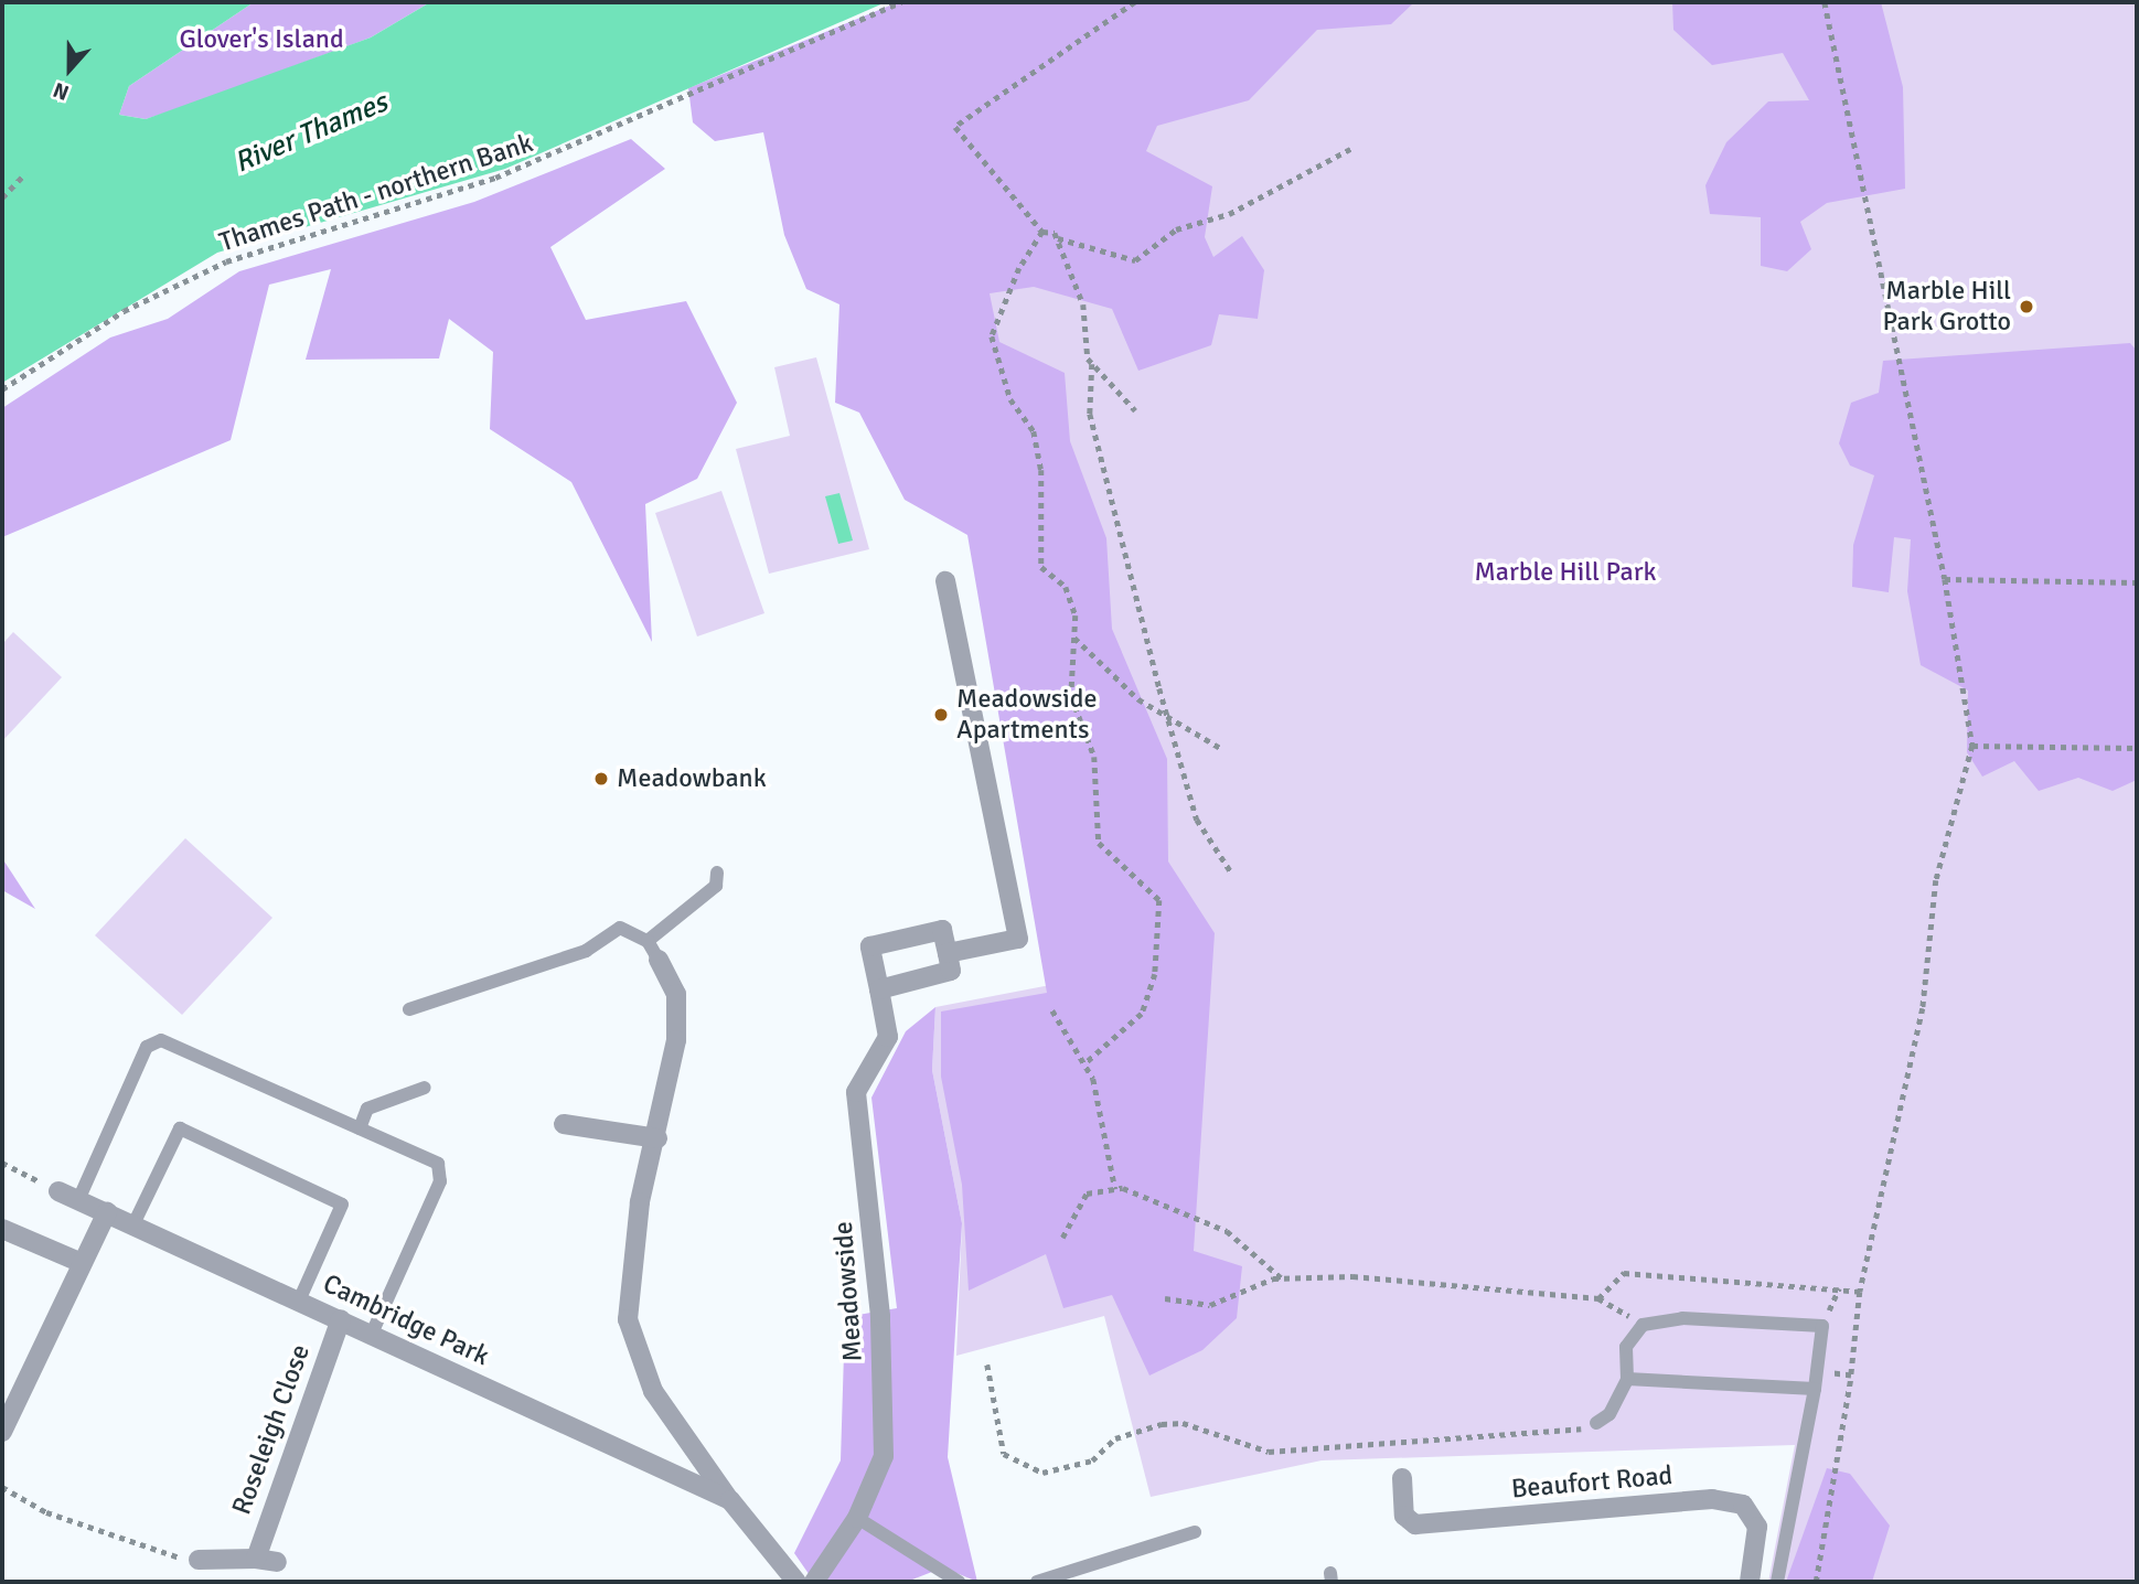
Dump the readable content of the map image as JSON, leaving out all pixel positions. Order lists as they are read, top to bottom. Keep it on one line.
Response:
{"streets":{"street":["Meadowside","Cambridge Park","Roseleigh Close","Beaufort Road"],"path":["Thames Path - northern Bank"]},"crossings":[["Cambridge Park","Roseleigh Close"]],"water":["River Thames"],"parks":["Glover's Island","Marble Hill Park"],"places":["Marble Hill Park Grotto","Meadowside Apartments","Meadowbank"],"north":"bottom"}
